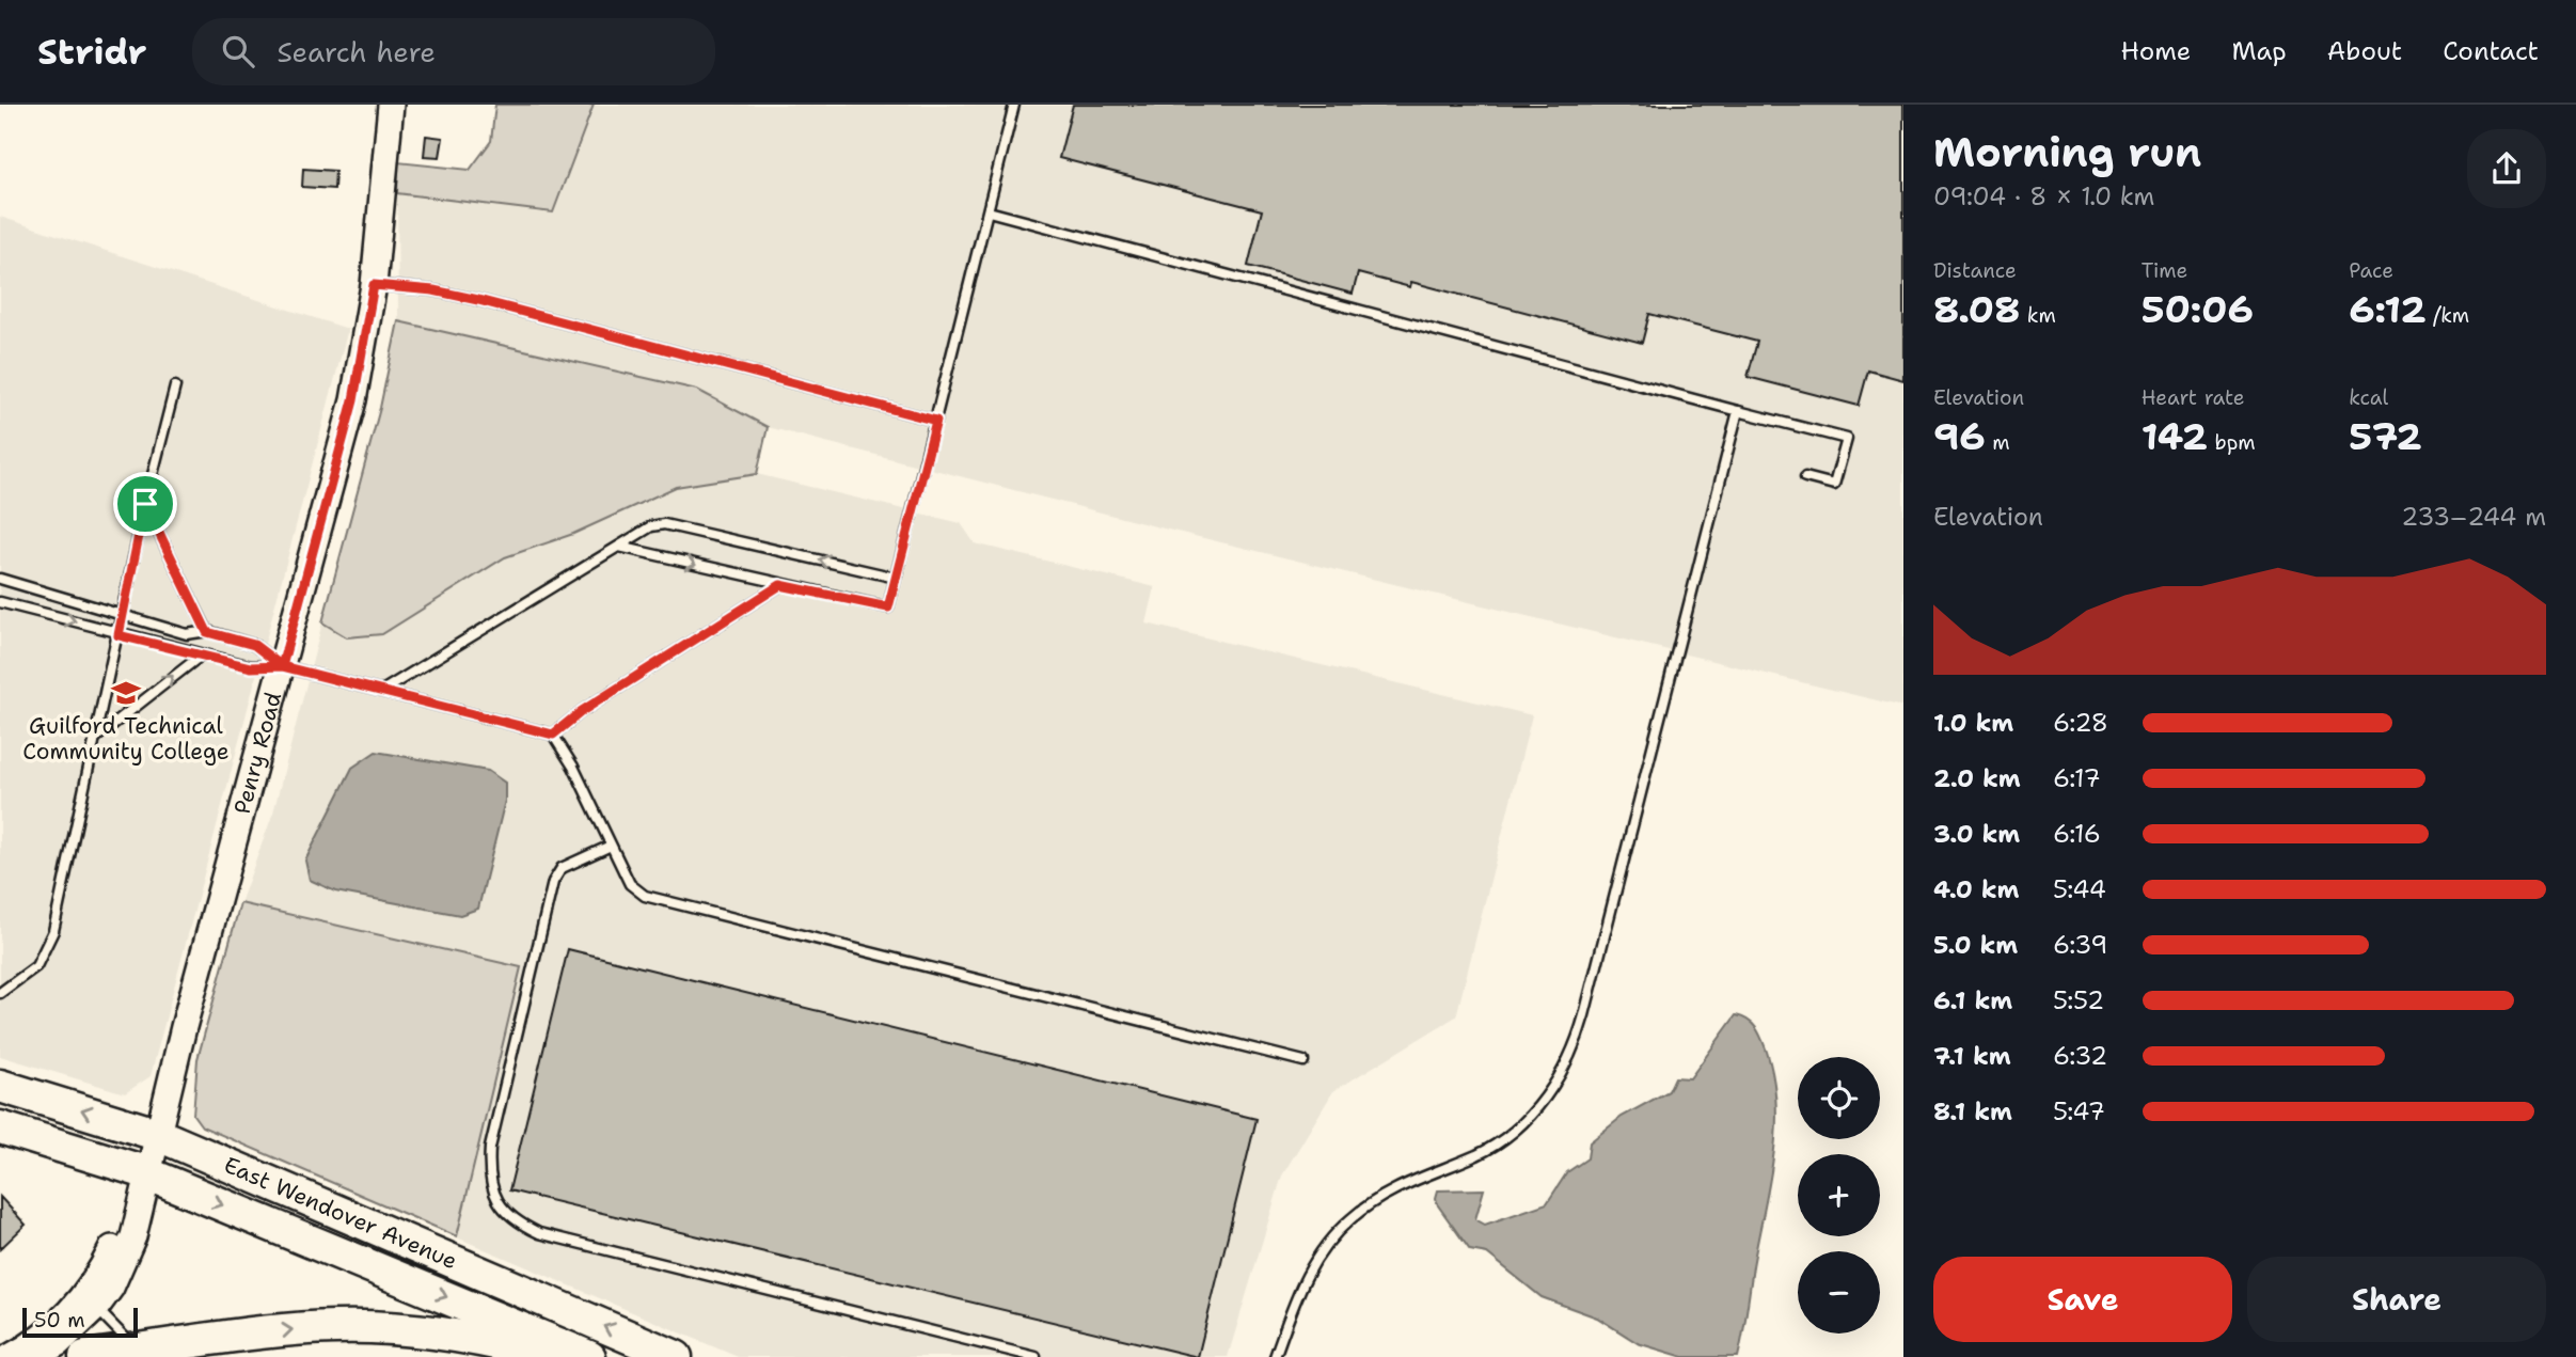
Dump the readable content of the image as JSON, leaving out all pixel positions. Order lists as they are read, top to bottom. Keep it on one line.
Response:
{"streets":{"highway":["East Wendover Avenue"],"street":["Penry Road"]},"crossings":[["Penry Road","East Wendover Avenue"]],"places":{"school or university":["Guilford Technical Community College"]},"scale_bar":"50 m","page":{"header":"Stridr","search":"Search here","nav":["Home","Map","About","Contact"],"heading":["Morning run","09:04 · 8 × 1.0 km"],"stats":[["Distance","8.08 km"],["Time","50:06"],["Pace","6:12 /km"],["Elevation","96 m"],["Heart rate","142 bpm"],["kcal","572"]],"chart":["Elevation","233–244 m"],"list":[{"name":"1.0 km","note":"6:28"},{"name":"2.0 km","note":"6:17"},{"name":"3.0 km","note":"6:16"},{"name":"4.0 km","note":"5:44"},{"name":"5.0 km","note":"6:39"},{"name":"6.1 km","note":"5:52"},{"name":"7.1 km","note":"6:32"},{"name":"8.1 km","note":"5:47"}],"map_buttons":["+","−"],"buttons":["Save","Share"],"scale":"50 m"}}
